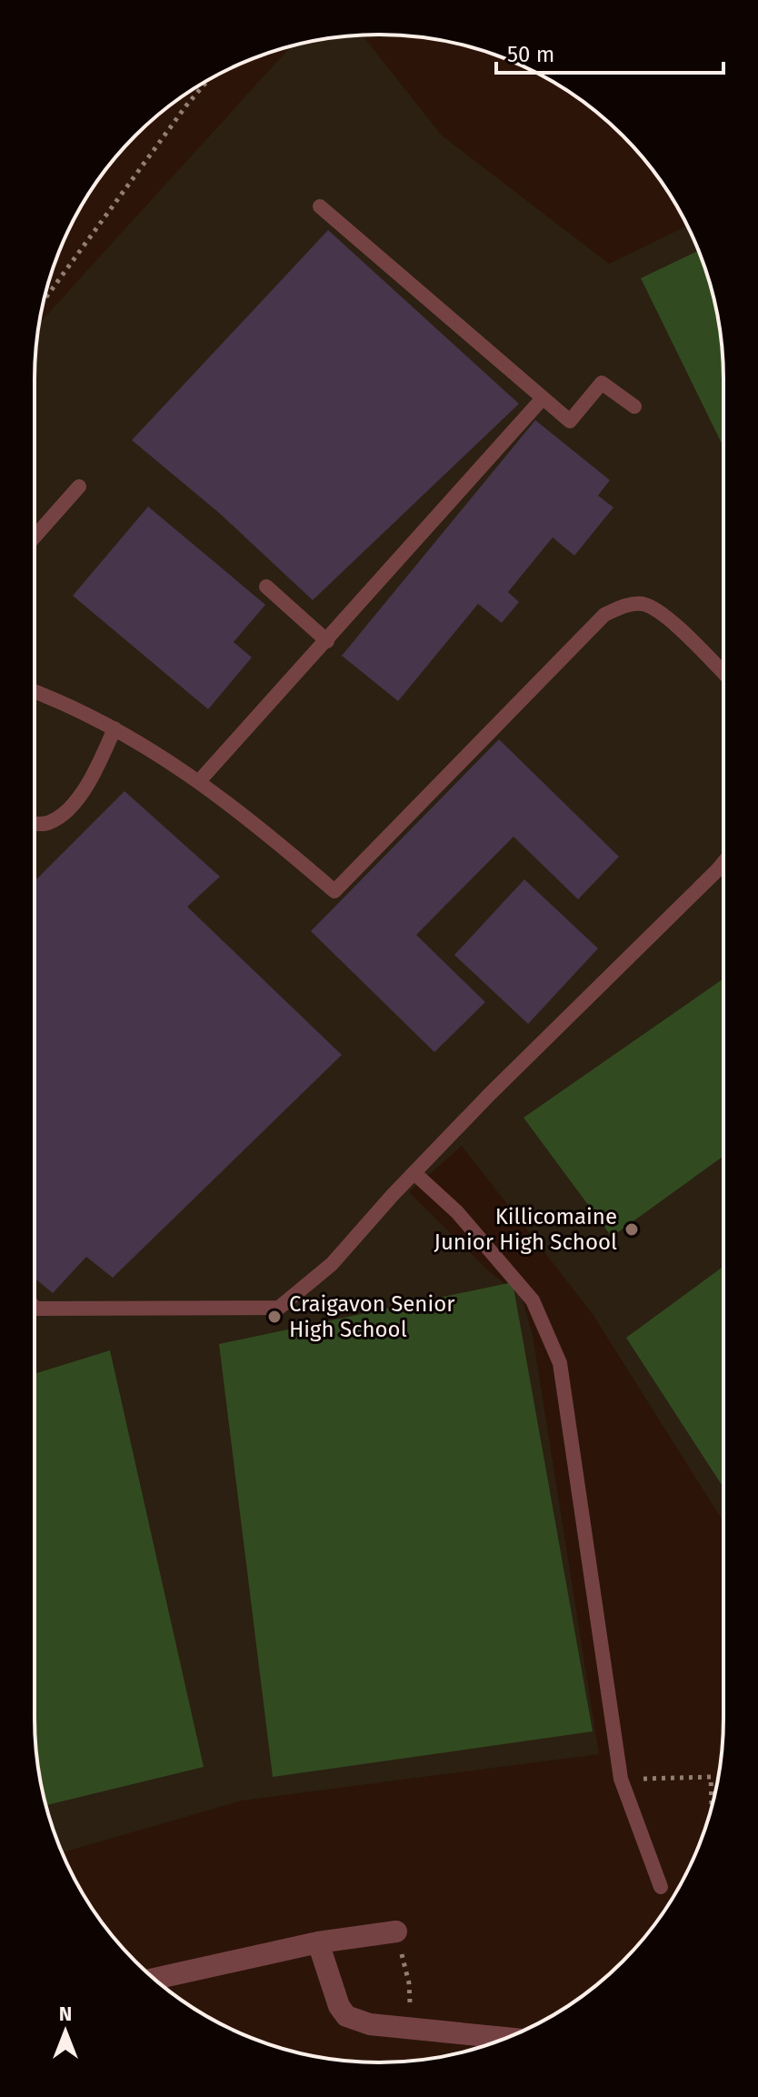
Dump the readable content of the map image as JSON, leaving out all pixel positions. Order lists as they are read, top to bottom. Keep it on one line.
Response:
{"places":["Killicomaine Junior High School","Craigavon Senior High School"],"scale_bar":"50 m","north":"top"}
